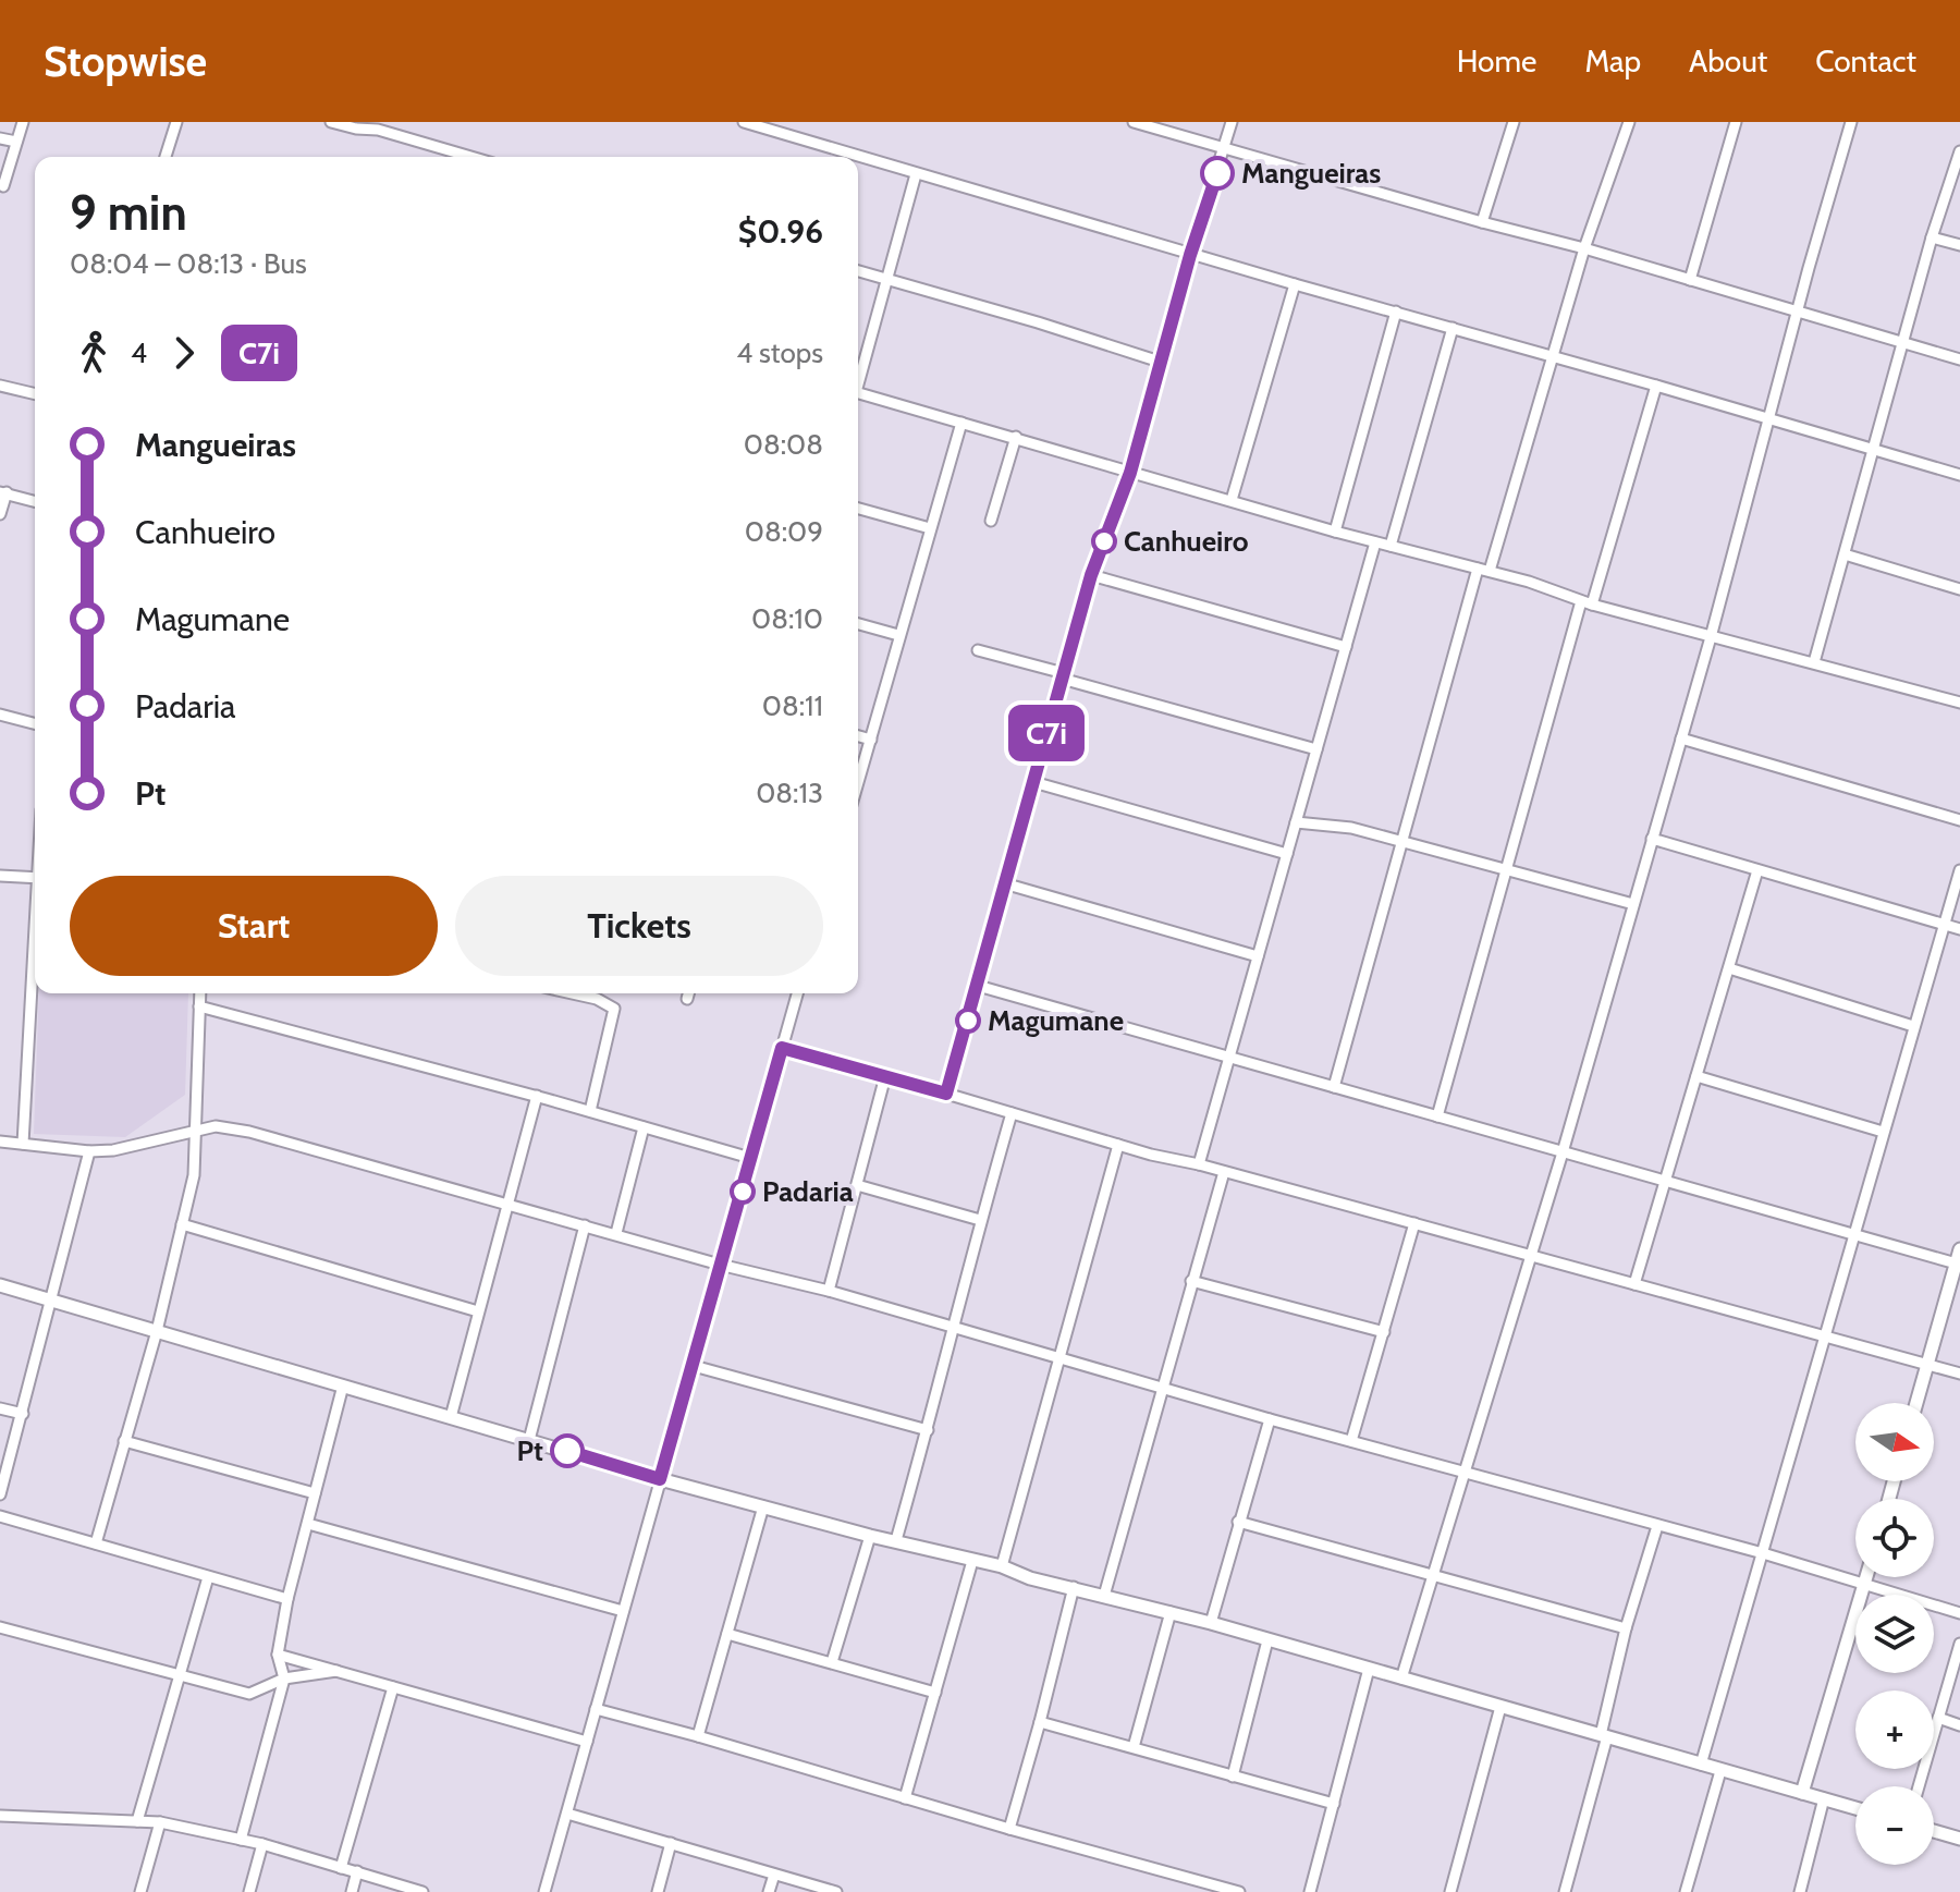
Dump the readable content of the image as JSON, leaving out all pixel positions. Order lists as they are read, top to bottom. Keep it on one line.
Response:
{"places":["Mangueiras","Canhueiro","Magumane","Padaria","Pt"],"lines":["bus line C7i"],"north":"right","page":{"header":"Stopwise","nav":["Home","Map","About","Contact"],"on_map":"C7i","heading":["9 min","08:04 – 08:13 · Bus","$0.96"],"legs":["4","C7i","4 stops"],"list":[{"name":"Mangueiras","value":"08:08"},{"name":"Canhueiro","value":"08:09"},{"name":"Magumane","value":"08:10"},{"name":"Padaria","value":"08:11"},{"name":"Pt","value":"08:13"}],"buttons":["Start","Tickets"],"map_buttons":["+","−"]}}
